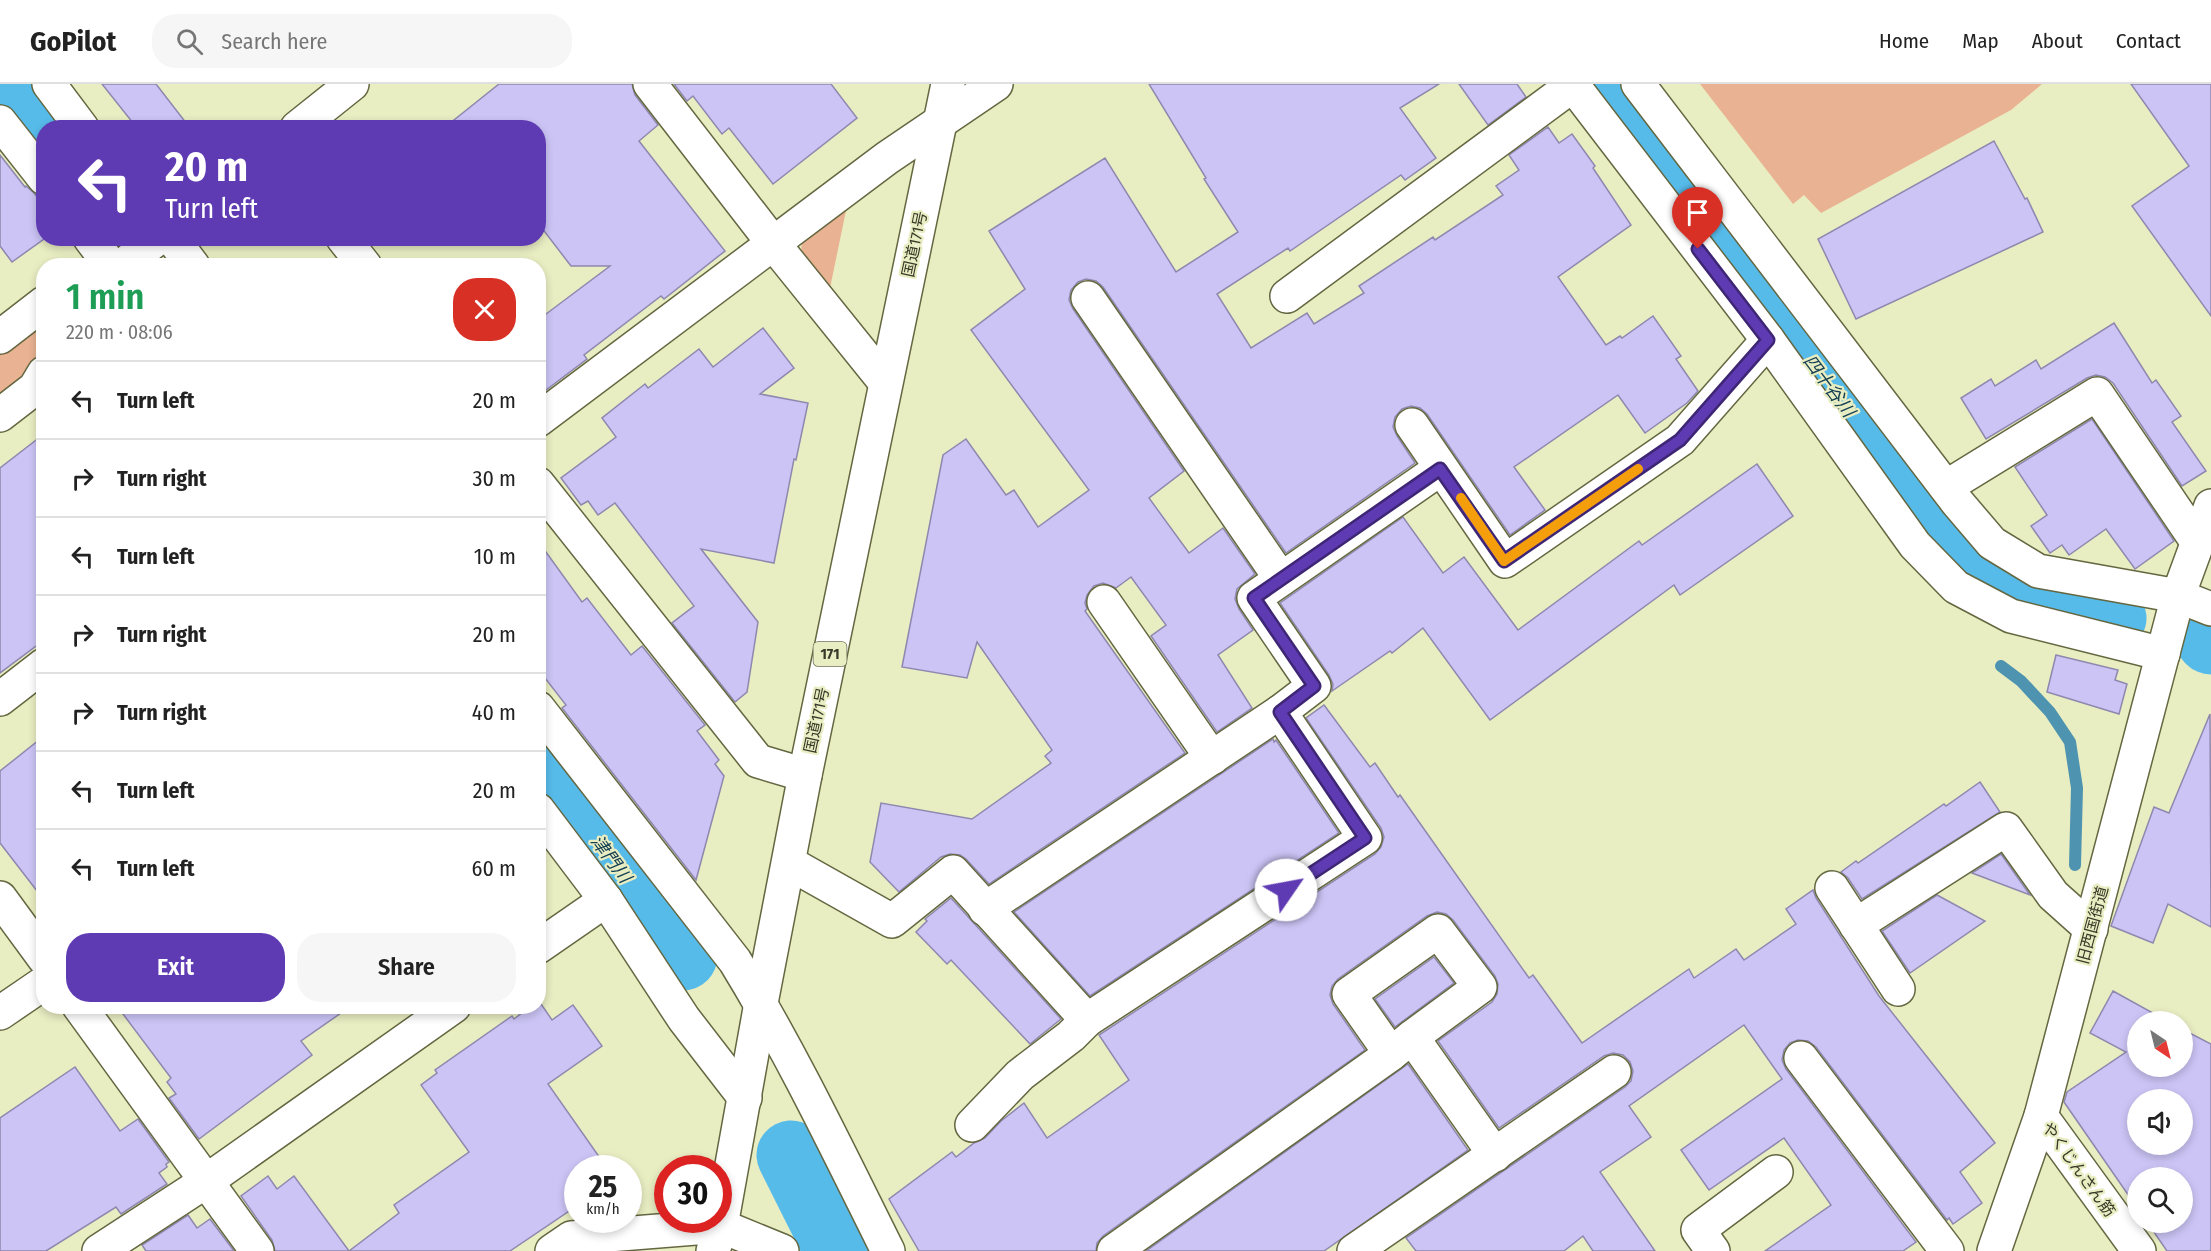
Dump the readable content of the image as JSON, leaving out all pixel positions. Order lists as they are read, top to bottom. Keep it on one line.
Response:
{"streets":{"main road":["国道171号","171","旧西国街道","やくじんさん筋"]},"crossings":[["旧西国街道","やくじんさん筋"]],"water":["四十谷川","津門川"],"north":"bottom right","page":{"header":"GoPilot","search":"Search here","nav":["Home","Map","About","Contact"],"turn":["20 m","Turn left"],"heading":["1 min","220 m · 08:06"],"list":[{"name":"Turn left","value":"20 m"},{"name":"Turn right","value":"30 m"},{"name":"Turn left","value":"10 m"},{"name":"Turn right","value":"20 m"},{"name":"Turn right","value":"40 m"},{"name":"Turn left","value":"20 m"},{"name":"Turn left","value":"60 m"}],"buttons":["Exit","Share"],"speed":"25 km/h","limit":"30"}}
